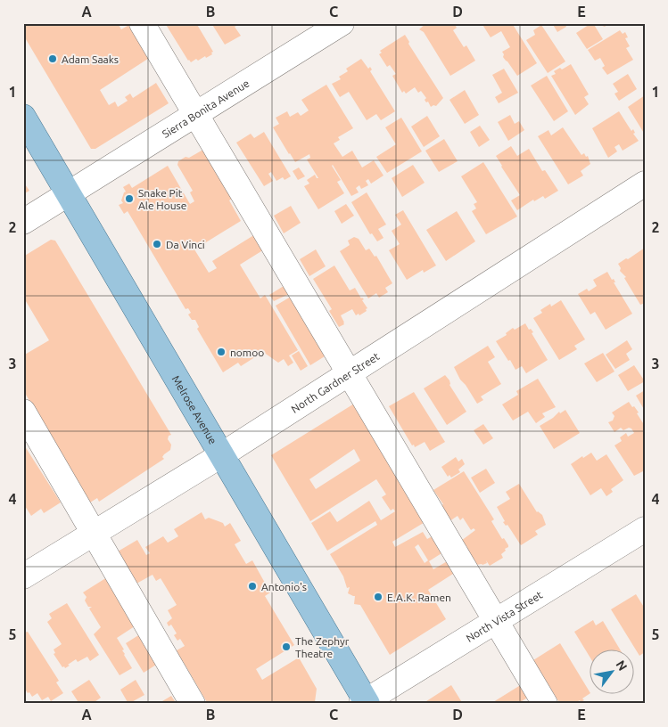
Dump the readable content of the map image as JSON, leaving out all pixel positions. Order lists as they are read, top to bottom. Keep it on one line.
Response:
{"streets":{"main road":["Melrose Avenue"],"street":["Sierra Bonita Avenue","North Gardner Street","North Vista Street"]},"crossings":[["Sierra Bonita Avenue","Melrose Avenue"],["North Gardner Street","Melrose Avenue"],["Melrose Avenue","North Vista Street"]],"places":["Adam Saaks","Snake Pit Ale House","Da Vinci","nomoo","Antonio's","E.A.K. Ramen","The Zephyr Theatre"],"north":"top right","grid":{"columns":["A","B","C","D","E"],"rows":["1","2","3","4","5"]}}
